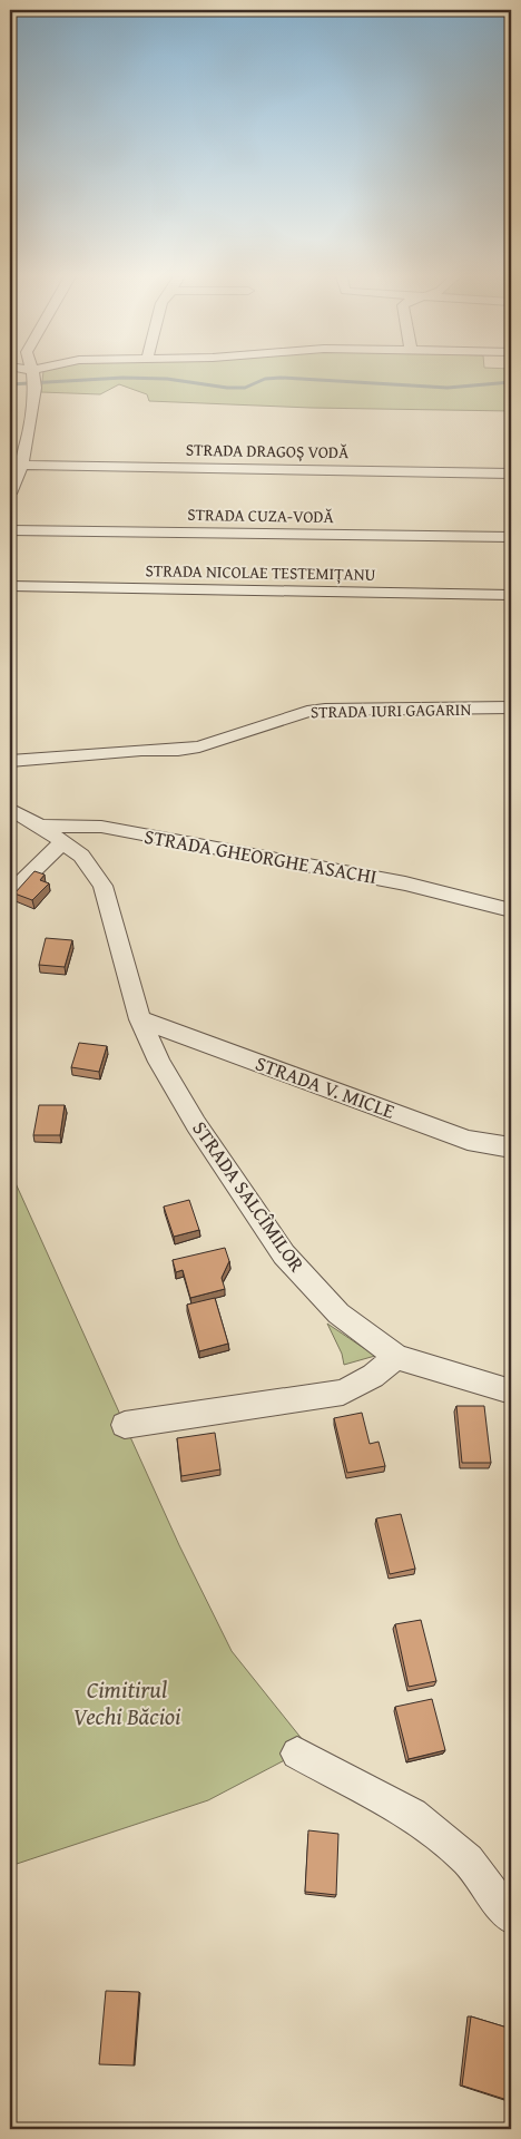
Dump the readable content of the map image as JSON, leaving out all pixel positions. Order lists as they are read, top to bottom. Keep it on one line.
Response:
{"streets":{"street":["STRADA DRAGOȘ VODĂ","STRADA CUZA-VODĂ","STRADA NICOLAE TESTEMIȚANU","STRADA IURI GAGARIN","STRADA GHEORGHE ASACHI","STRADA V. MICLE","STRADA SALCÎMILOR"]},"crossings":[["STRADA GHEORGHE ASACHI","STRADA SALCÎMILOR"],["STRADA V. MICLE","STRADA SALCÎMILOR"]],"parks":["Cimitirul Vechi Băcioi"]}
